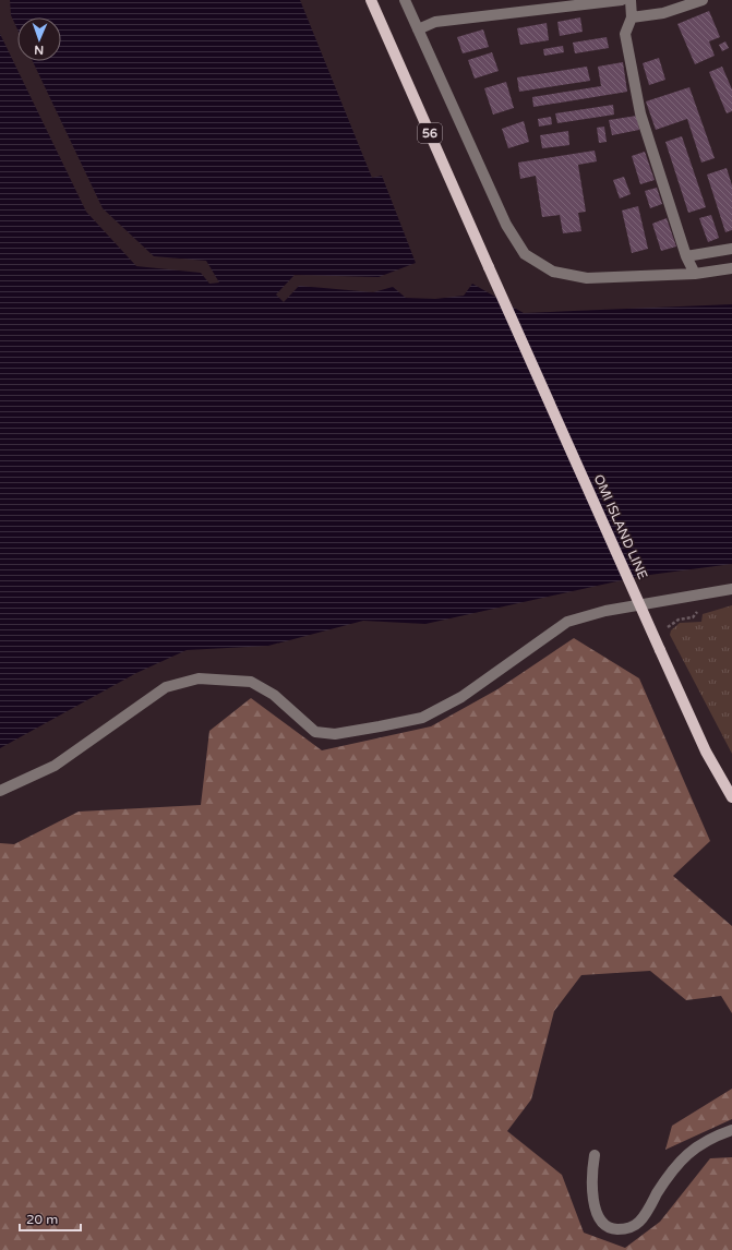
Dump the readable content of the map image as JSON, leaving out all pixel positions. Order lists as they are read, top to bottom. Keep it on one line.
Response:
{"streets":{"main road":["56","OMI ISLAND LINE"]},"scale_bar":"20 m","north":"bottom"}
